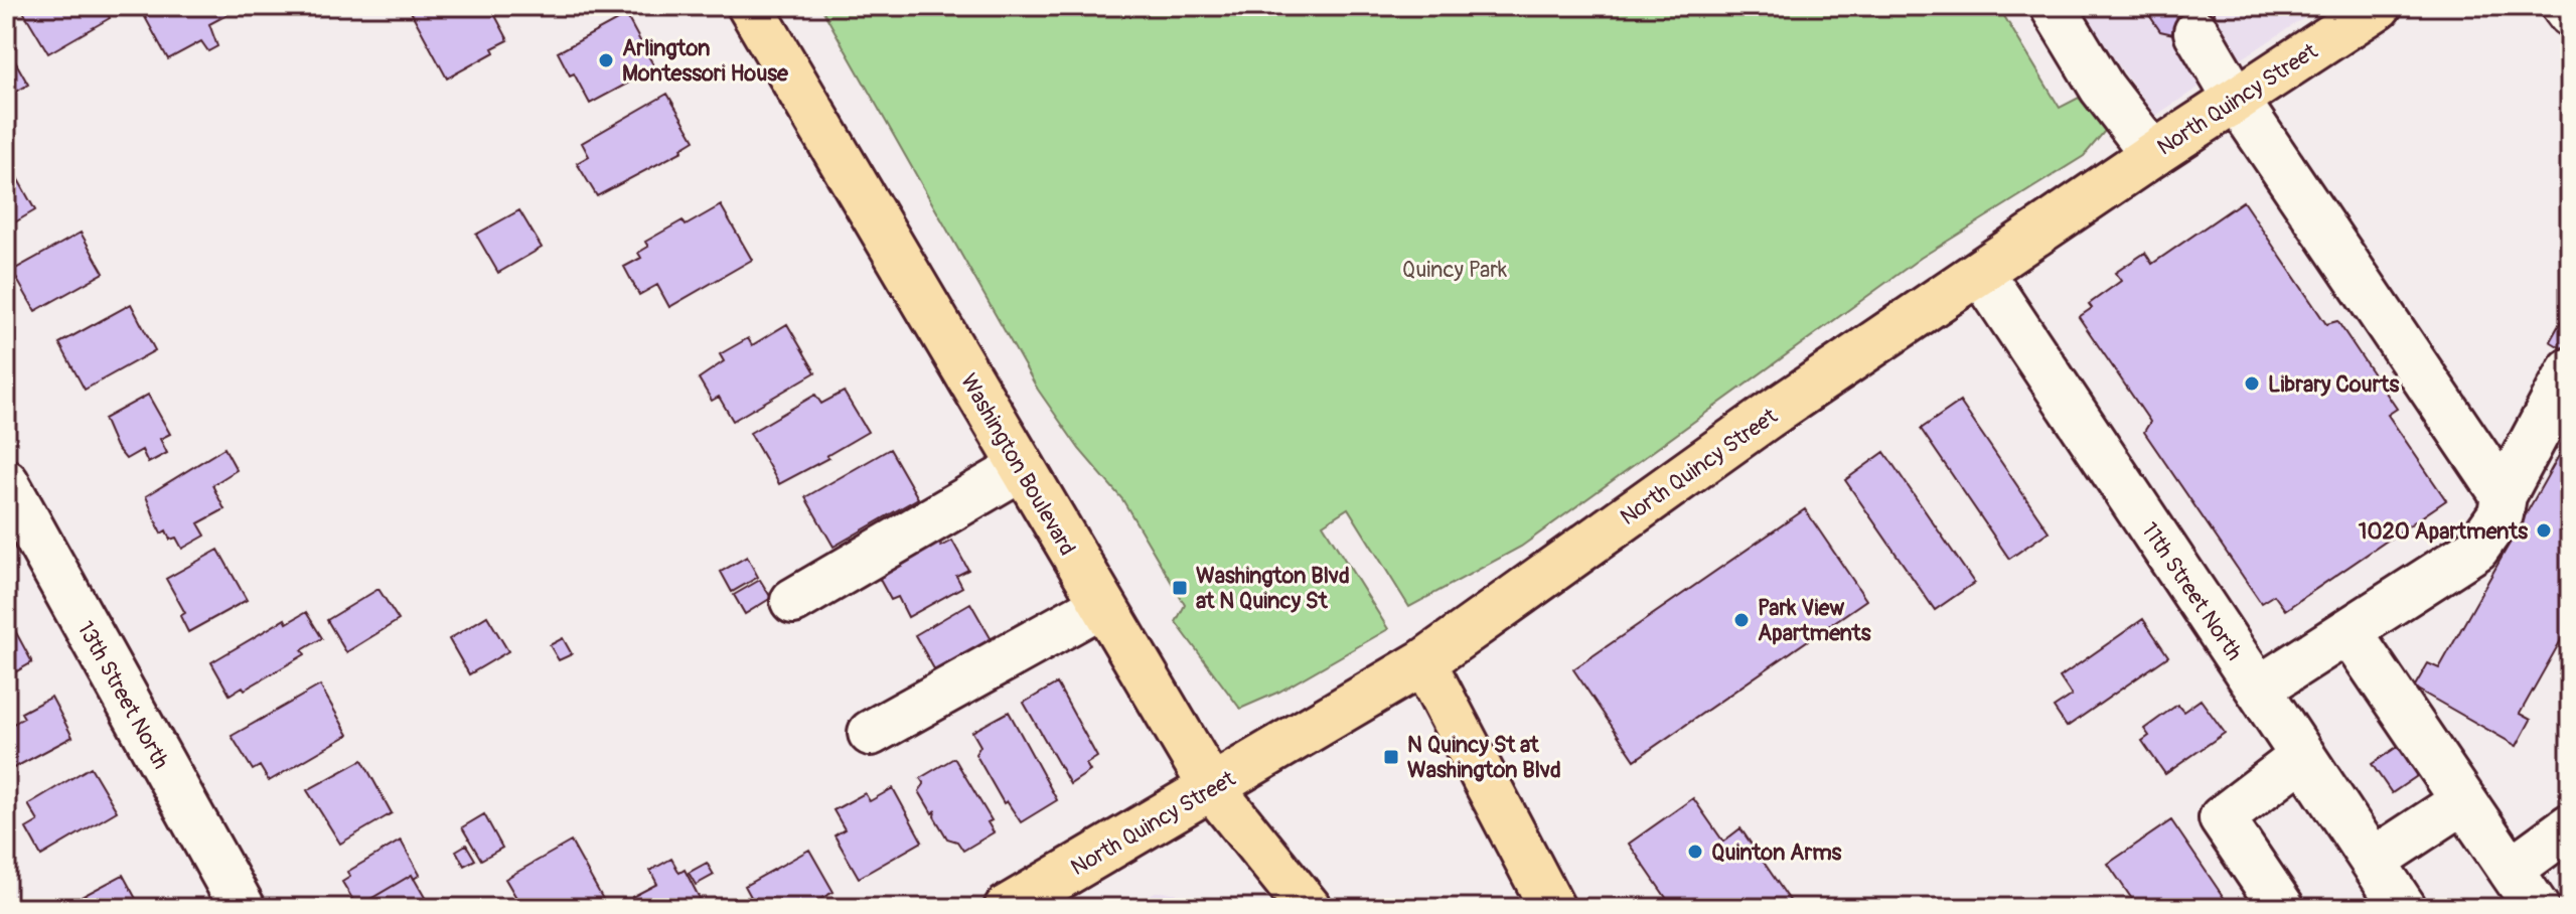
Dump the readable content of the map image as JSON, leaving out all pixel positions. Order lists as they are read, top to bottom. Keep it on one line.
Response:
{"streets":{"main road":["North Quincy Street","Washington Boulevard"],"street":["11th Street North","13th Street North"]},"crossings":[["North Quincy Street","Washington Boulevard"],["North Quincy Street","11th Street North"]],"parks":["Quincy Park"],"places":{"other":["Arlington Montessori House","Library Courts","1020 Apartments","Park View Apartments","Quinton Arms"],"transit":["Washington Blvd at N Quincy St","N Quincy St at Washington Blvd"]}}
